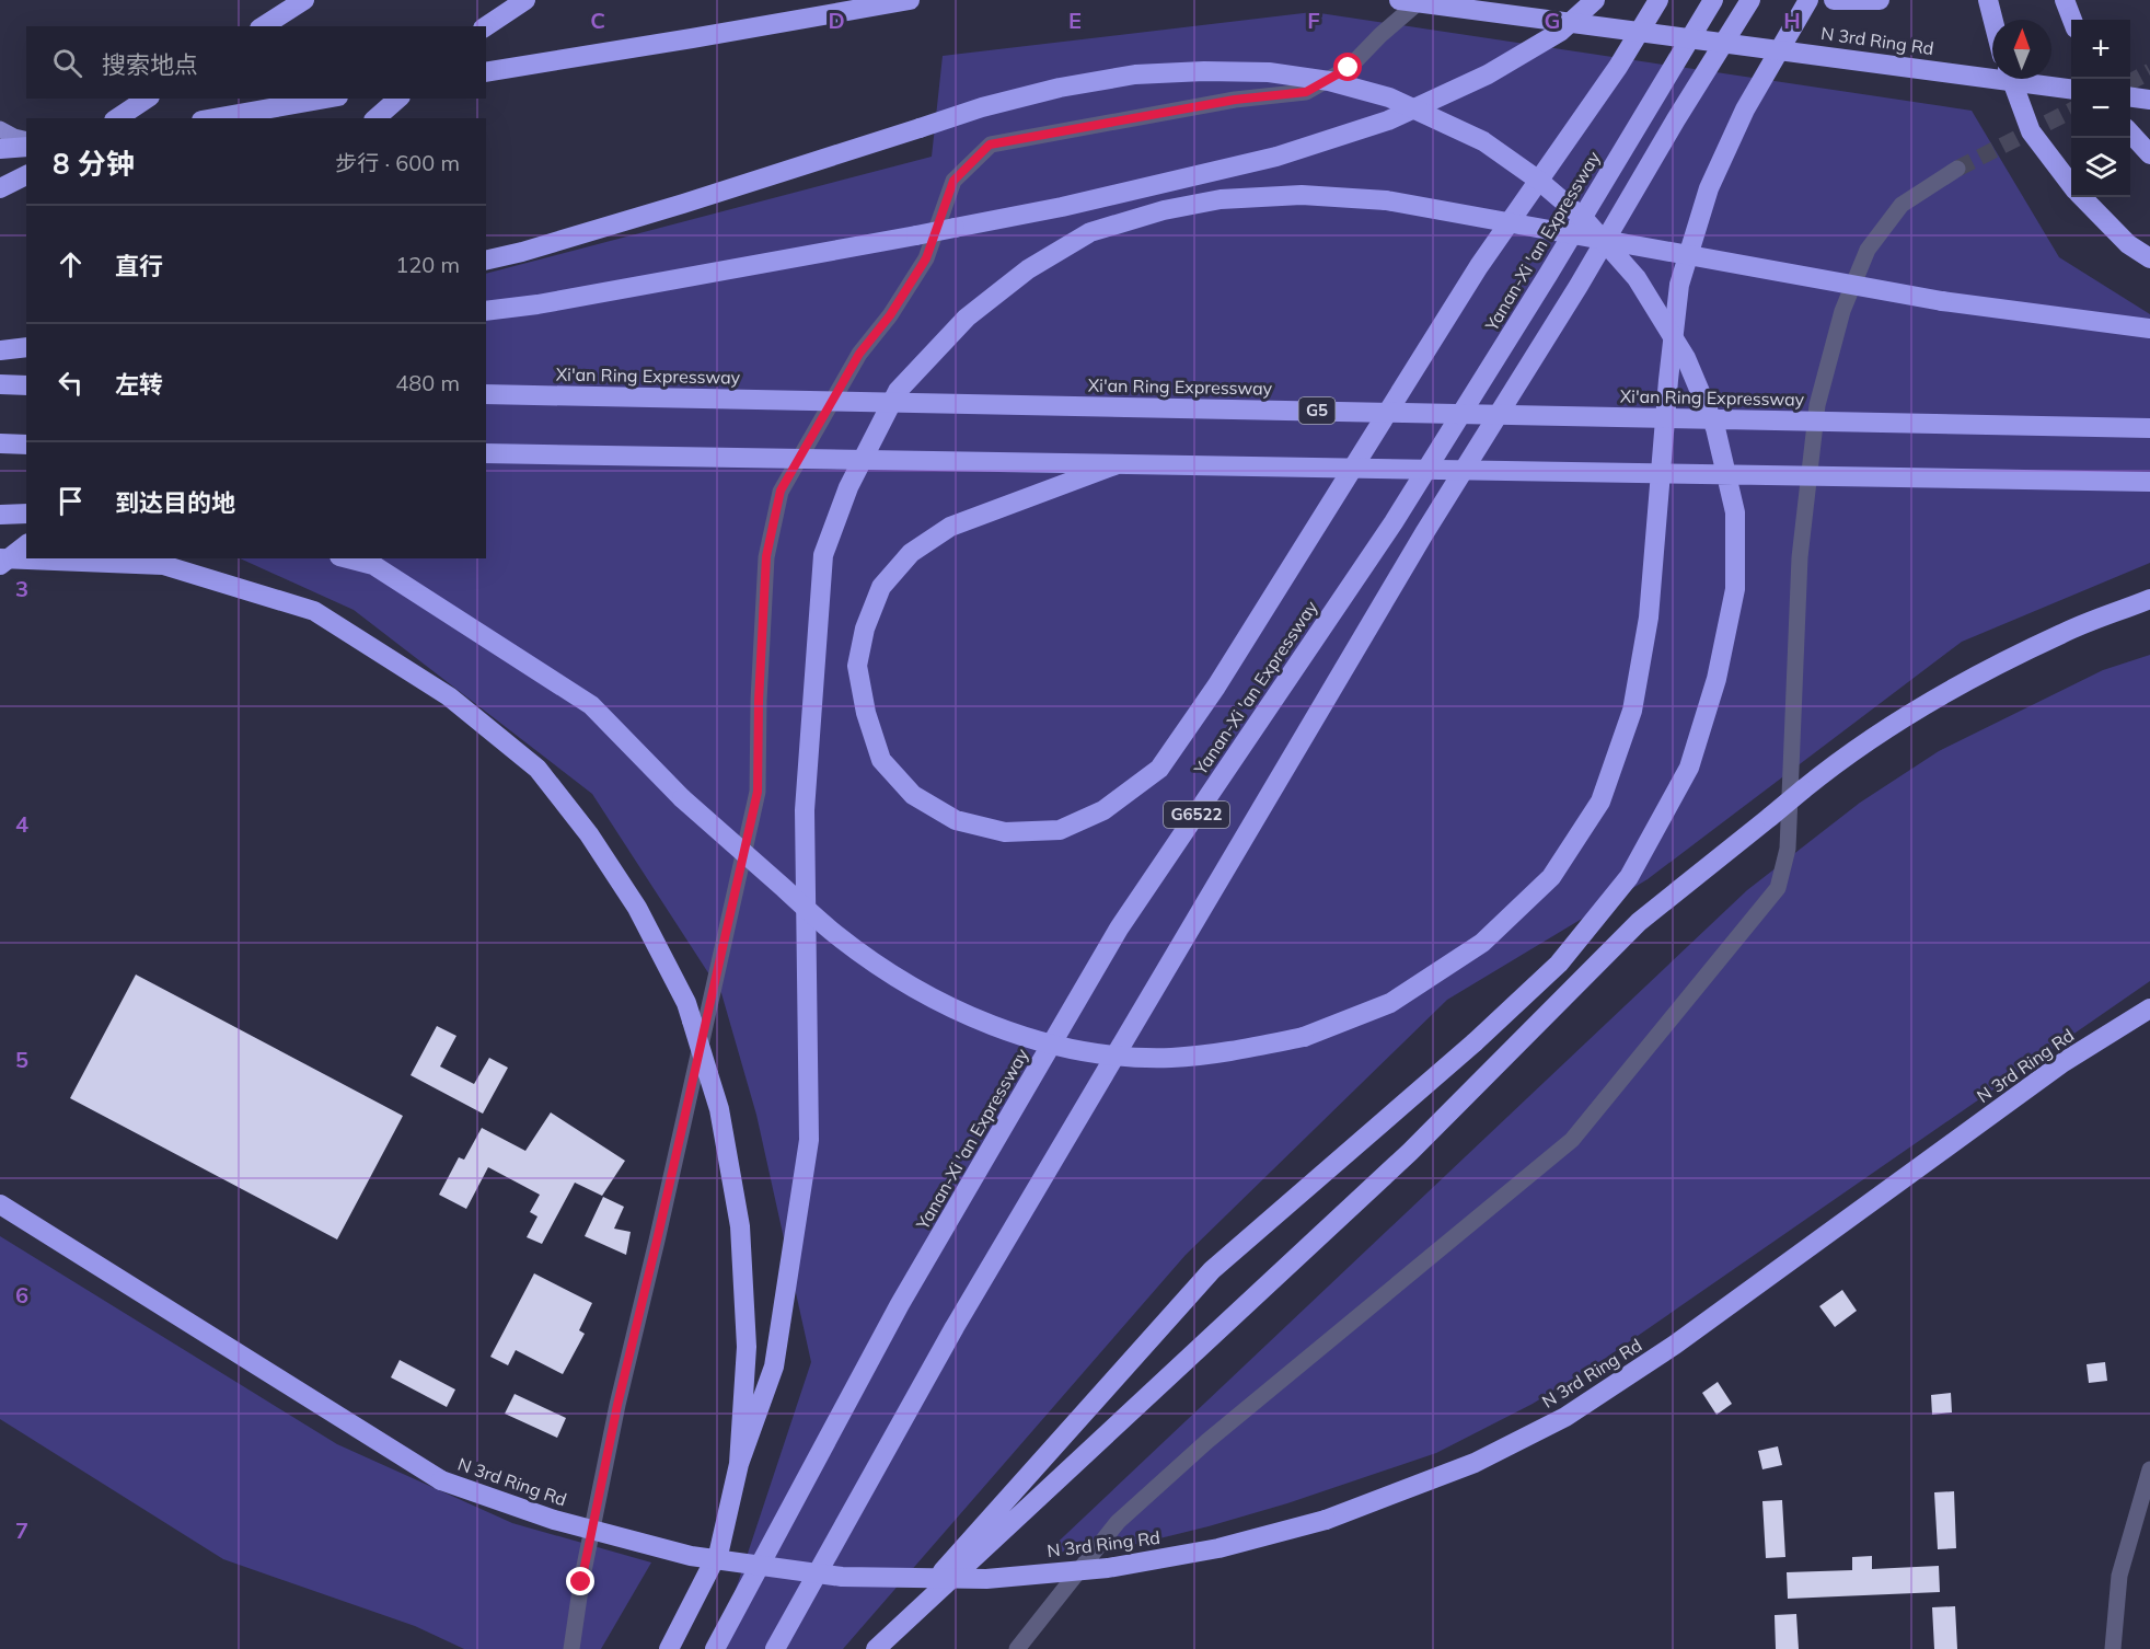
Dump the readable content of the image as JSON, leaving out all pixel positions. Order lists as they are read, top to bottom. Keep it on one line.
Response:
{"streets":{"highway":["N 3rd Ring Rd","Yanan-Xi 'an Expressway","Xi'an Ring Expressway","G5","G6522"]},"north":"top","page":{"map_buttons":["+","−"],"search":"搜索地点","heading":["8 分钟","步行 · 600 m"],"list":[["直行","120 m"],["左转","480 m"],"到达目的地"]},"grid":{"columns":["C","D","E","F","G","H"],"rows":["3","4","5","6","7"]}}
